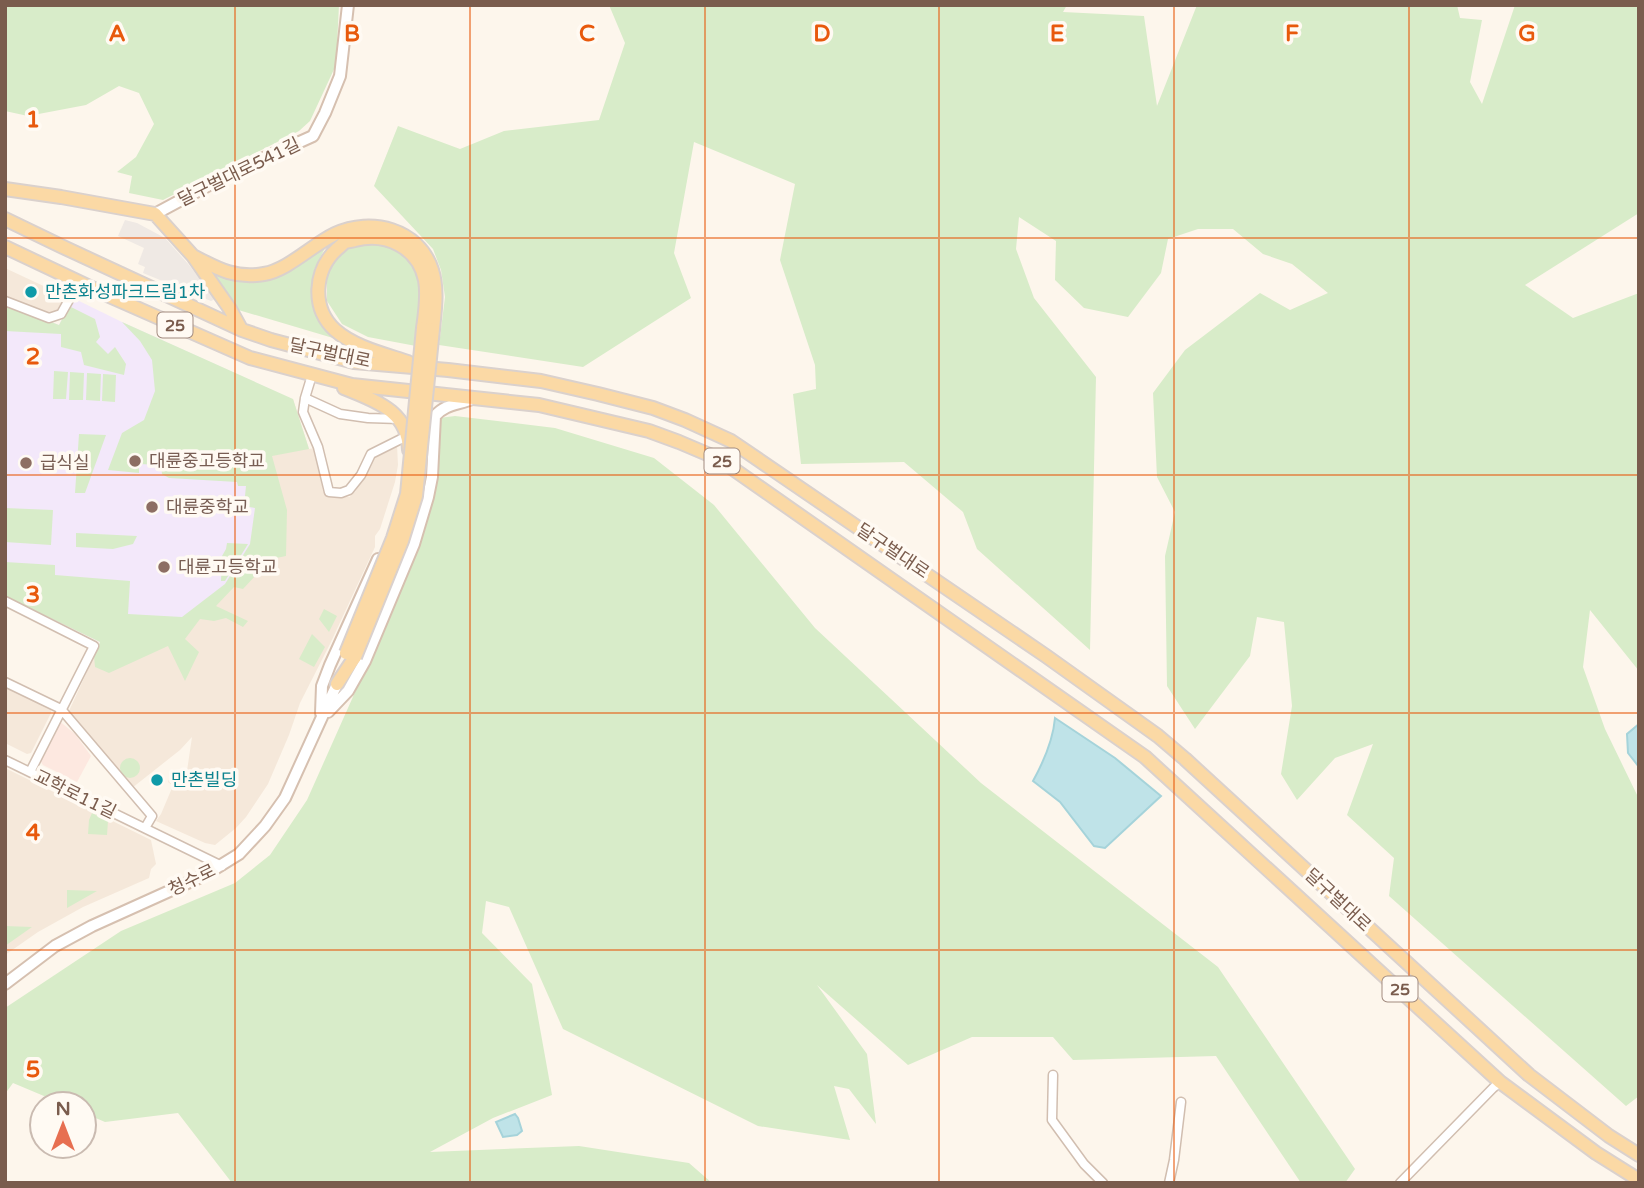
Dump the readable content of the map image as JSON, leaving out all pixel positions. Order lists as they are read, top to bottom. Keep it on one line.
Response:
{"streets":{"main road":["달구벌대로541길","25","달구벌대로","청수로"],"street":["교학로11길"]},"crossings":[["교학로11길","청수로"]],"places":["만촌화성파크드림1차","대륜중고등학교","급식실","대륜중학교","대륜고등학교","만촌빌딩"],"north":"top","grid":{"columns":["A","B","C","D","E","F","G"],"rows":["1","2","3","4","5"]}}
